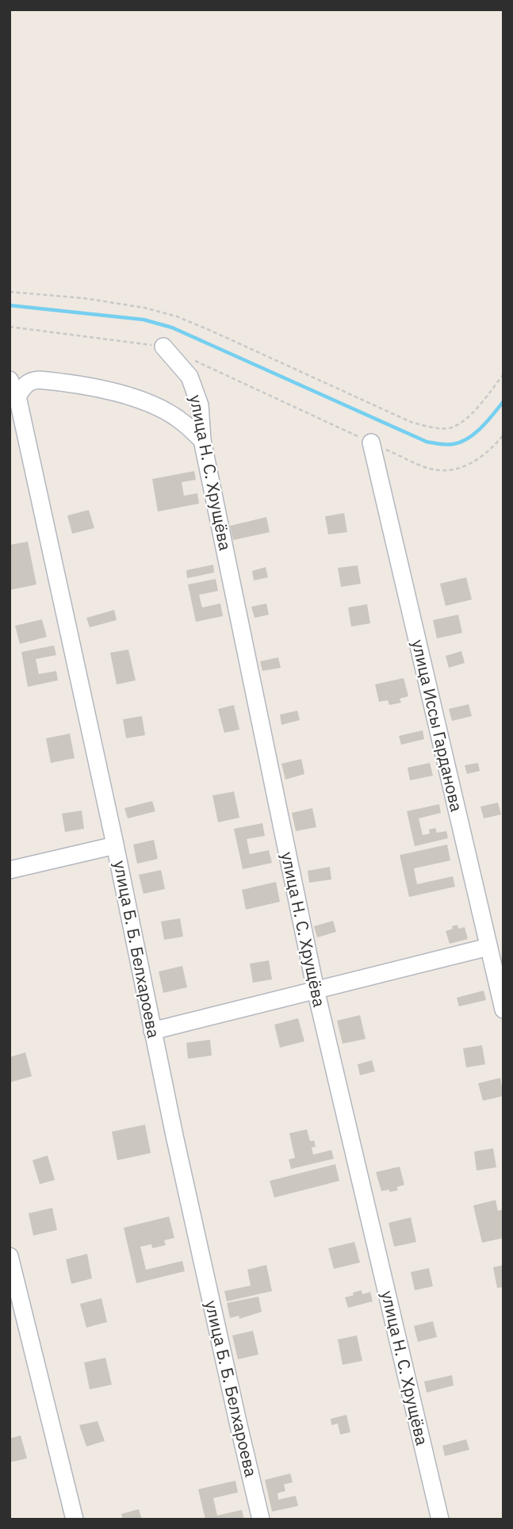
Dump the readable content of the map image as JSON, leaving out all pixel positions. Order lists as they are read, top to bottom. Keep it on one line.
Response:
{"streets":{"street":["улица Н. С. Хрущёва","улица Иссы Гарданова","улица Б. Б. Белхароева"]}}
